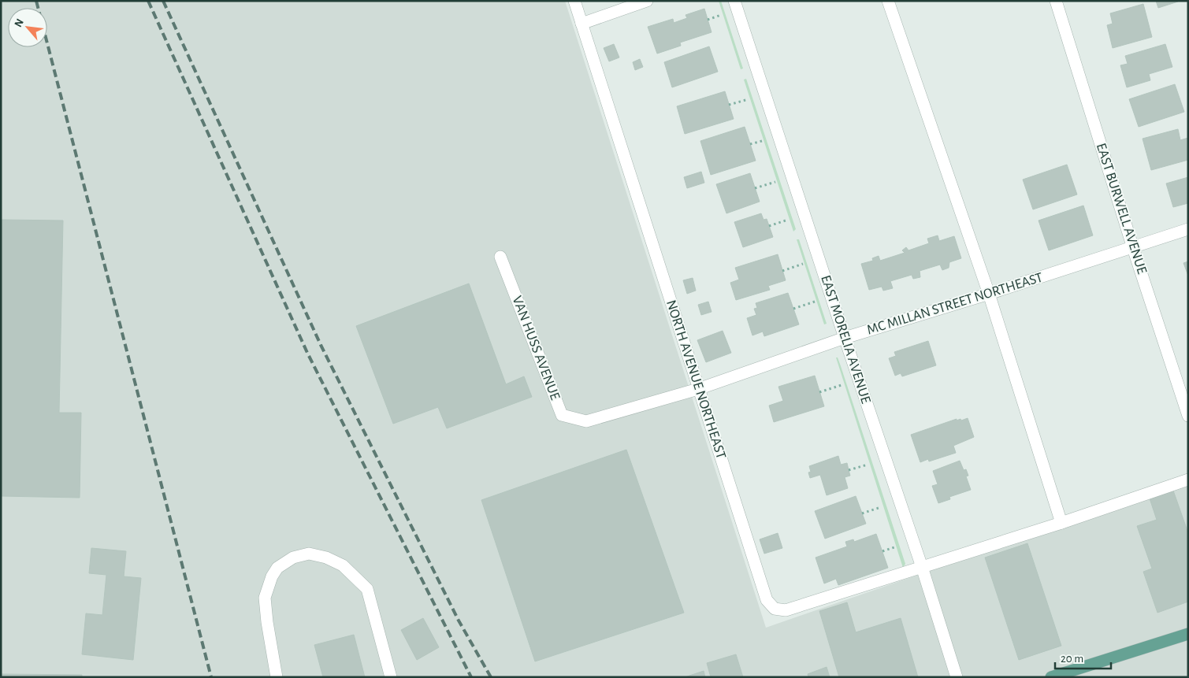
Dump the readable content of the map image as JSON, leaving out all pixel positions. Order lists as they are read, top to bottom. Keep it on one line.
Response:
{"streets":{"street":["EAST BURWELL AVENUE","MC MILLAN STREET NORTHEAST","EAST MORELIA AVENUE","VAN HUSS AVENUE","NORTH AVENUE NORTHEAST"]},"crossings":[["EAST BURWELL AVENUE","MC MILLAN STREET NORTHEAST"],["MC MILLAN STREET NORTHEAST","EAST MORELIA AVENUE"],["MC MILLAN STREET NORTHEAST","VAN HUSS AVENUE"],["MC MILLAN STREET NORTHEAST","NORTH AVENUE NORTHEAST"],["EAST MORELIA AVENUE","NORTH AVENUE NORTHEAST"]],"scale_bar":"20 m","north":"top left"}
